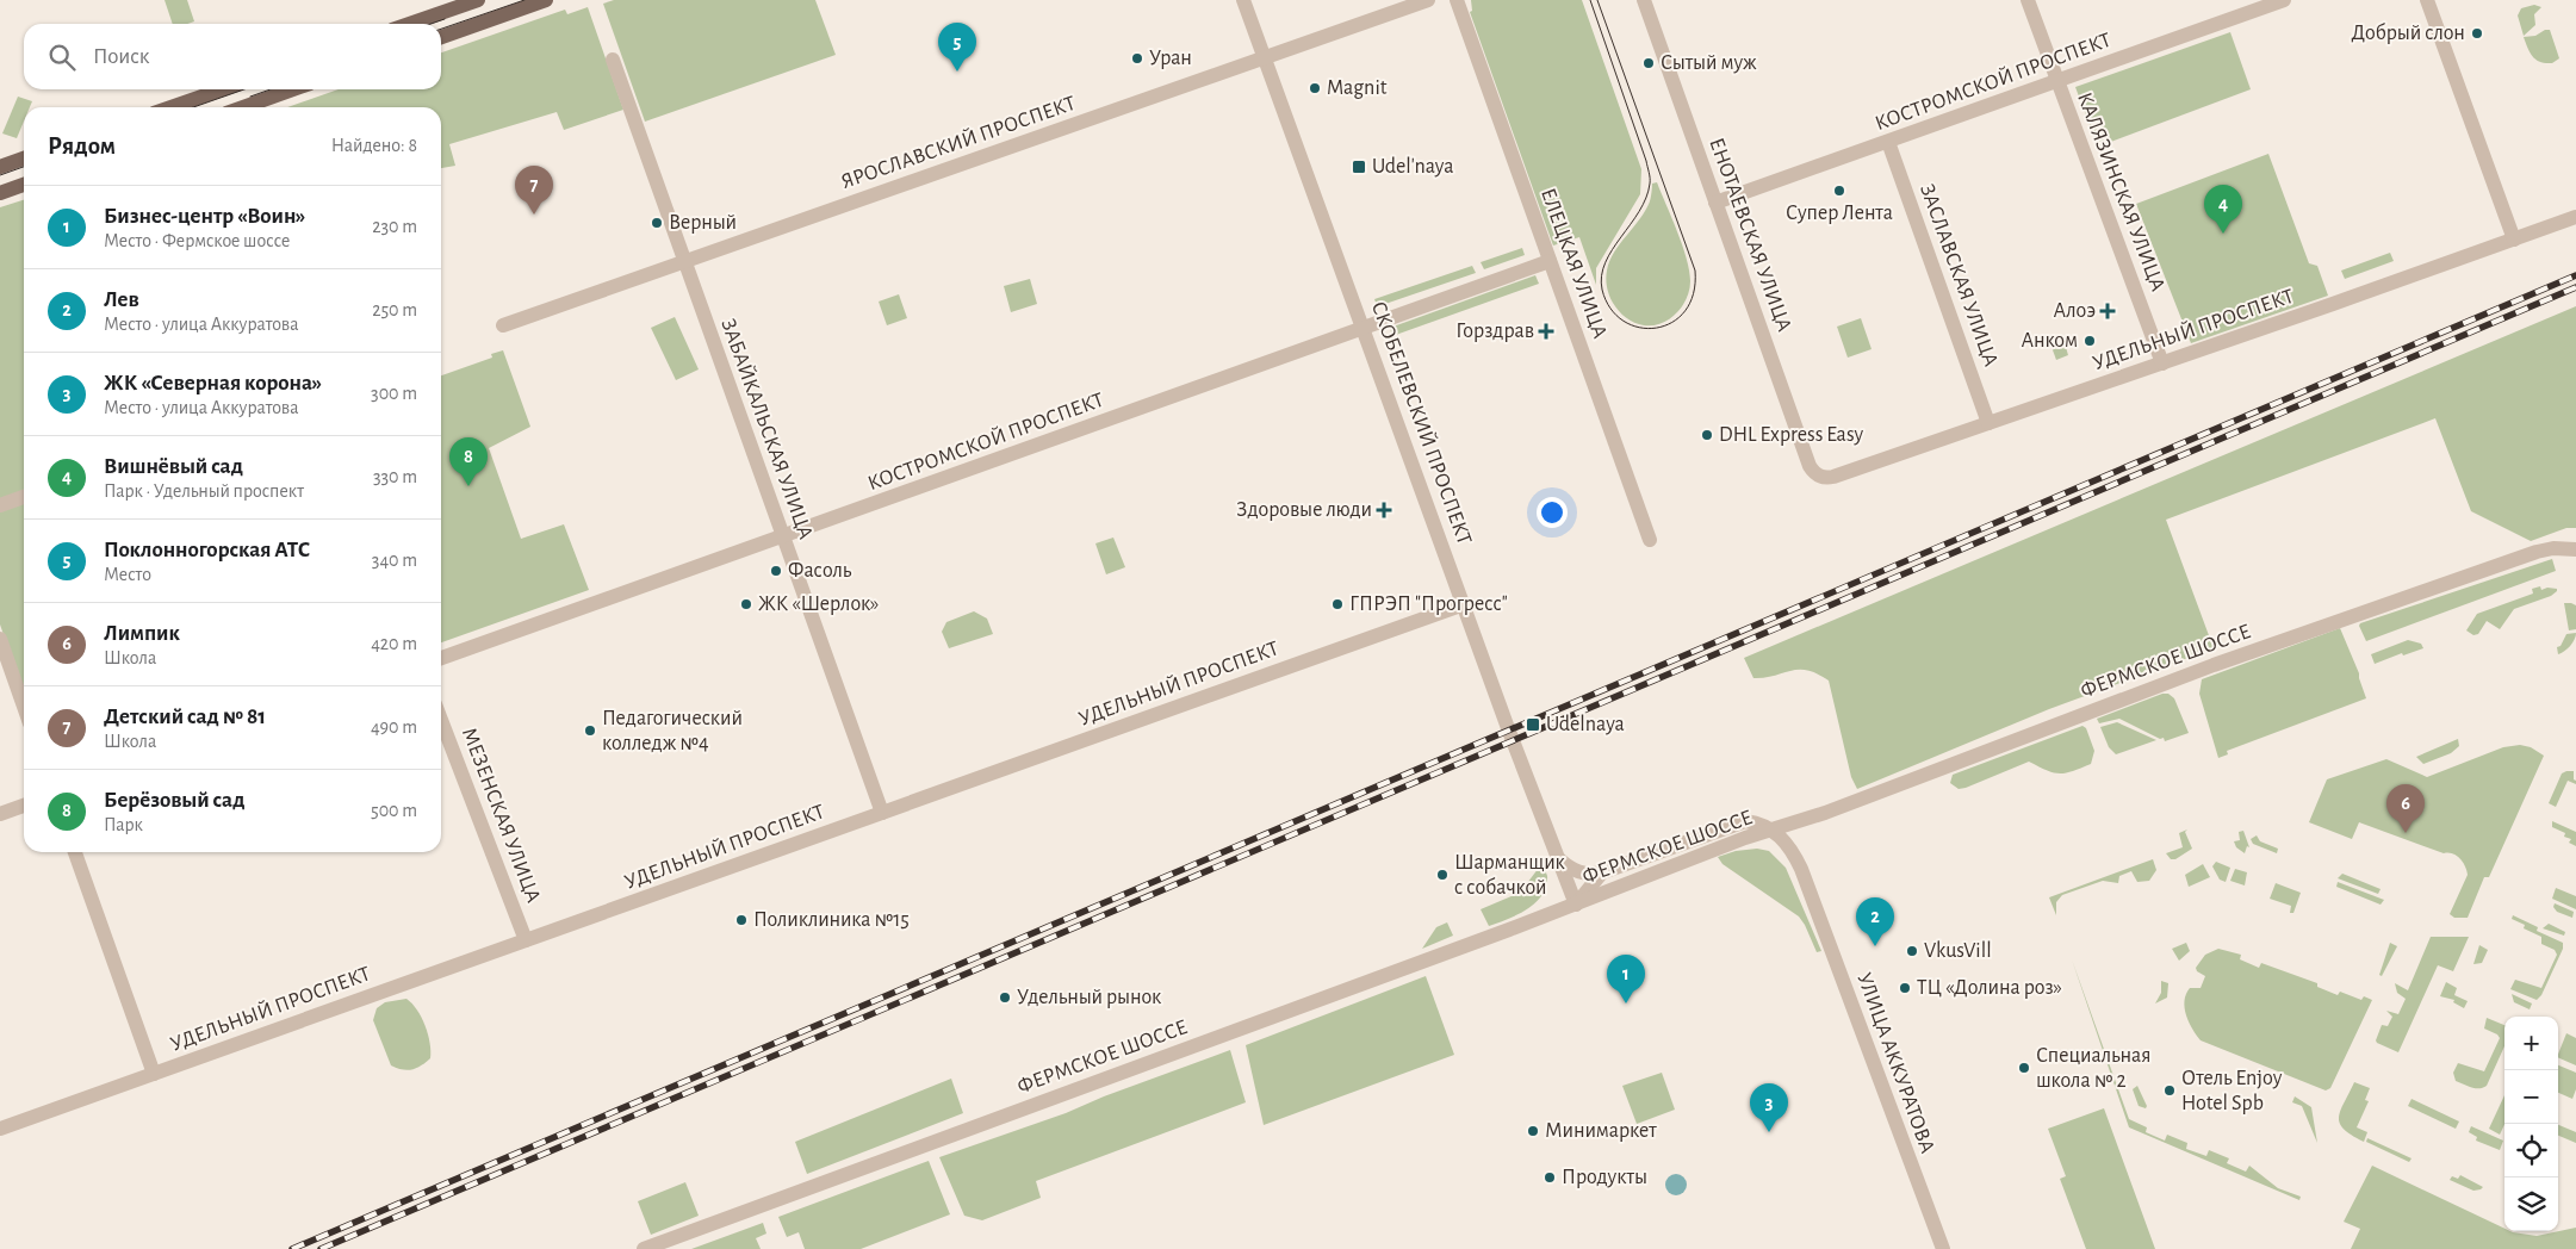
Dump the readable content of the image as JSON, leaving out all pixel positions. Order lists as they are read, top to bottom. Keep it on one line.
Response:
{"streets":{"street":["КОСТРОМСКОЙ ПРОСПЕКТ","ЯРОСЛАВСКИЙ ПРОСПЕКТ","КАЛЯЗИНСКАЯ УЛИЦА","ЕНОТАЕВСКАЯ УЛИЦА","ЕЛЕЦКАЯ УЛИЦА","ЗАСЛАВСКАЯ УЛИЦА","УДЕЛЬНЫЙ ПРОСПЕКТ","СКОБЕЛЕВСКИЙ ПРОСПЕКТ","ЗАБАЙКАЛЬСКАЯ УЛИЦА","ФЕРМСКОЕ ШОССЕ","МЕЗЕНСКАЯ УЛИЦА","УЛИЦА АККУРАТОВА"]},"crossings":[["КОСТРОМСКОЙ ПРОСПЕКТ","КАЛЯЗИНСКАЯ УЛИЦА"],["КОСТРОМСКОЙ ПРОСПЕКТ","ЕНОТАЕВСКАЯ УЛИЦА"],["КОСТРОМСКОЙ ПРОСПЕКТ","ЕЛЕЦКАЯ УЛИЦА"],["КОСТРОМСКОЙ ПРОСПЕКТ","ЗАСЛАВСКАЯ УЛИЦА"],["КОСТРОМСКОЙ ПРОСПЕКТ","СКОБЕЛЕВСКИЙ ПРОСПЕКТ"],["КОСТРОМСКОЙ ПРОСПЕКТ","ЗАБАЙКАЛЬСКАЯ УЛИЦА"],["ЯРОСЛАВСКИЙ ПРОСПЕКТ","СКОБЕЛЕВСКИЙ ПРОСПЕКТ"],["ЯРОСЛАВСКИЙ ПРОСПЕКТ","ЗАБАЙКАЛЬСКАЯ УЛИЦА"],["КАЛЯЗИНСКАЯ УЛИЦА","УДЕЛЬНЫЙ ПРОСПЕКТ"],["ЕНОТАЕВСКАЯ УЛИЦА","УДЕЛЬНЫЙ ПРОСПЕКТ"],["ЗАСЛАВСКАЯ УЛИЦА","УДЕЛЬНЫЙ ПРОСПЕКТ"],["УДЕЛЬНЫЙ ПРОСПЕКТ","СКОБЕЛЕВСКИЙ ПРОСПЕКТ"],["УДЕЛЬНЫЙ ПРОСПЕКТ","ЗАБАЙКАЛЬСКАЯ УЛИЦА"],["УДЕЛЬНЫЙ ПРОСПЕКТ","МЕЗЕНСКАЯ УЛИЦА"],["СКОБЕЛЕВСКИЙ ПРОСПЕКТ","ФЕРМСКОЕ ШОССЕ"],["ФЕРМСКОЕ ШОССЕ","УЛИЦА АККУРАТОВА"]],"places":{"other":["Добрый слон","Уран","Сытый муж","Magnit","Супер Лента","Верный","Анком","DHL Express Easy","Фасоль","ЖК «Шерлок»","ГПРЭП \"Прогресс\"","Педагогический колледж №4","Шарманщик с собачкой","Поликлиника №15","VkusVill","ТЦ «Долина роз»","Удельный рынок","Специальная школа № 2","Отель Enjoy Hotel Spb","Минимаркет","Продукты"],"transit":["Udel'naya","Udelnaya"],"health":["Алоэ","Горздрав","Здоровые люди"]},"page":{"pins":["5","7","4","8","6","2","1","3"],"search":"Поиск","heading":["Рядом","Найдено: 8"],"list":[{"mark":"1","name":"Бизнес-центр «Воин»","note":"Место · Фермское шоссе","value":"230 m"},{"mark":"2","name":"Лев","note":"Место · улица Аккуратова","value":"250 m"},{"mark":"3","name":"ЖК «Северная корона»","note":"Место · улица Аккуратова","value":"300 m"},{"mark":"4","name":"Вишнёвый сад","note":"Парк · Удельный проспект","value":"330 m"},{"mark":"5","name":"Поклонногорская АТС","note":"Место","value":"340 m"},{"mark":"6","name":"Лимпик","note":"Школа","value":"420 m"},{"mark":"7","name":"Детский сад № 81","note":"Школа","value":"490 m"},{"mark":"8","name":"Берёзовый сад","note":"Парк","value":"500 m"}],"map_buttons":["+","−"]}}
